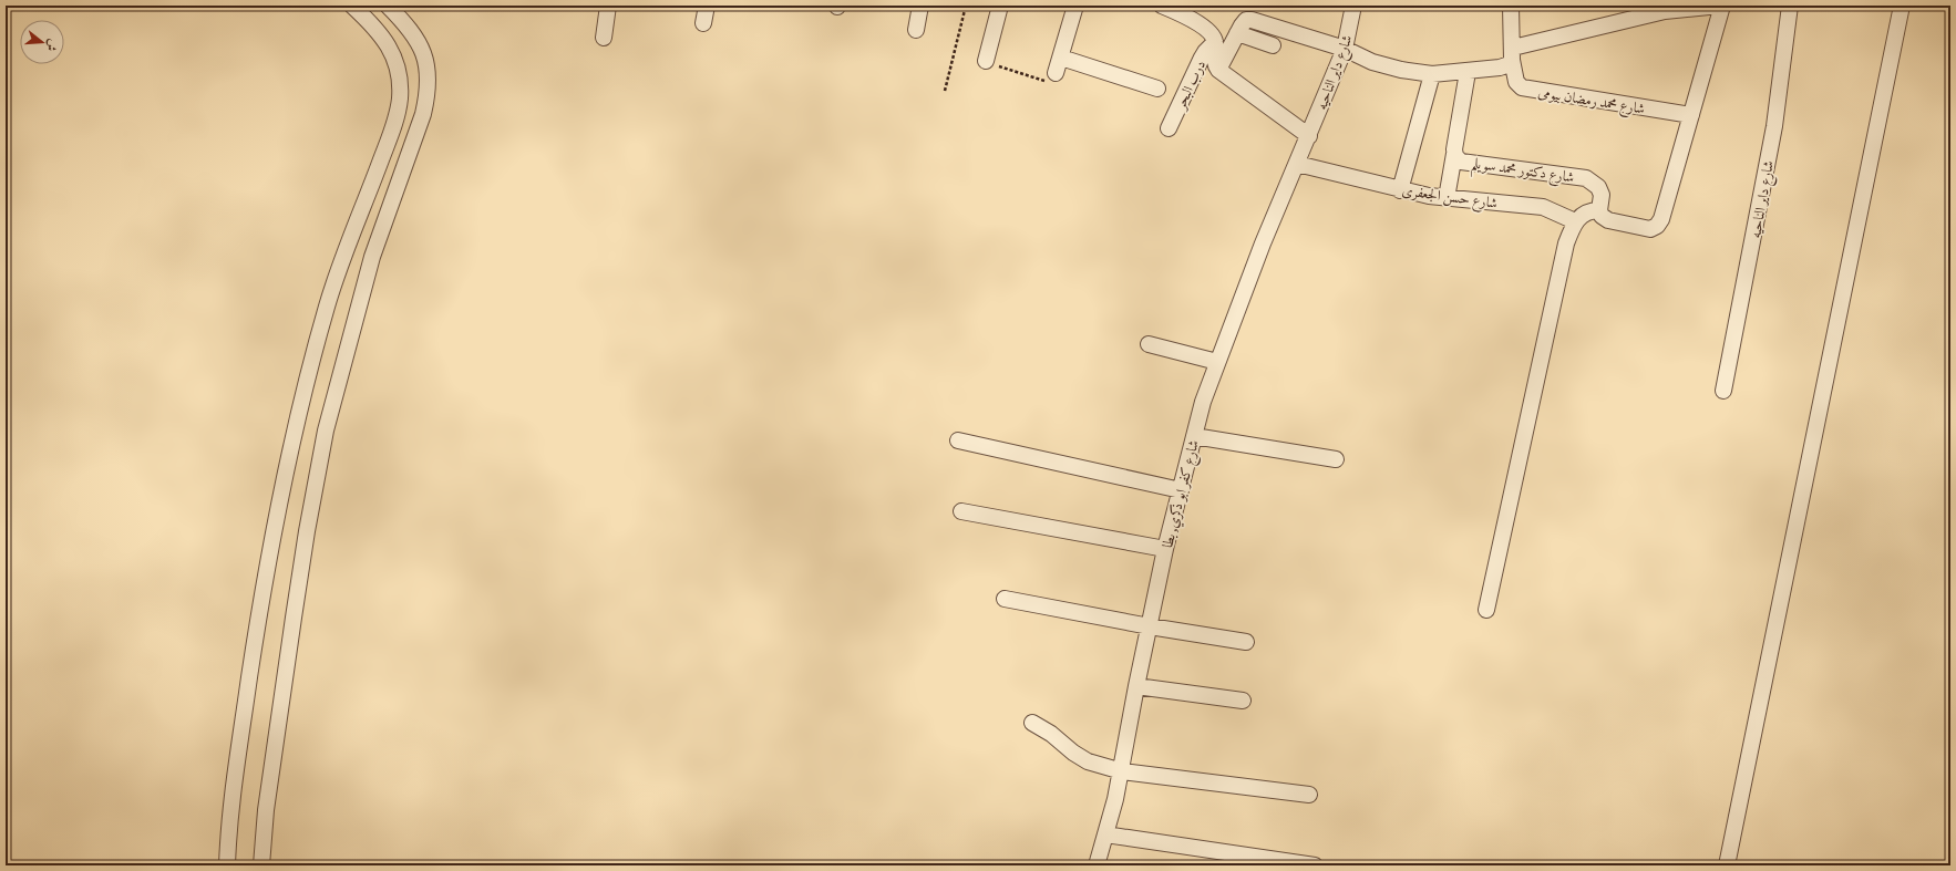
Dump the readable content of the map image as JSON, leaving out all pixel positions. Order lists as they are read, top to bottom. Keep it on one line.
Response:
{"streets":{"street":["شارع داير الناحيه","درب البحر","شارع محمد رمضان بيومى","شارع دكتور محمد سويلم","شارع حسن الجعفرى","شارع كفر ابو ذكري, بطا"]},"crossings":[["شارع داير الناحيه","شارع كفر ابو ذكري, بطا"],["شارع حسن الجعفرى","شارع كفر ابو ذكري, بطا"]],"north":"right"}
